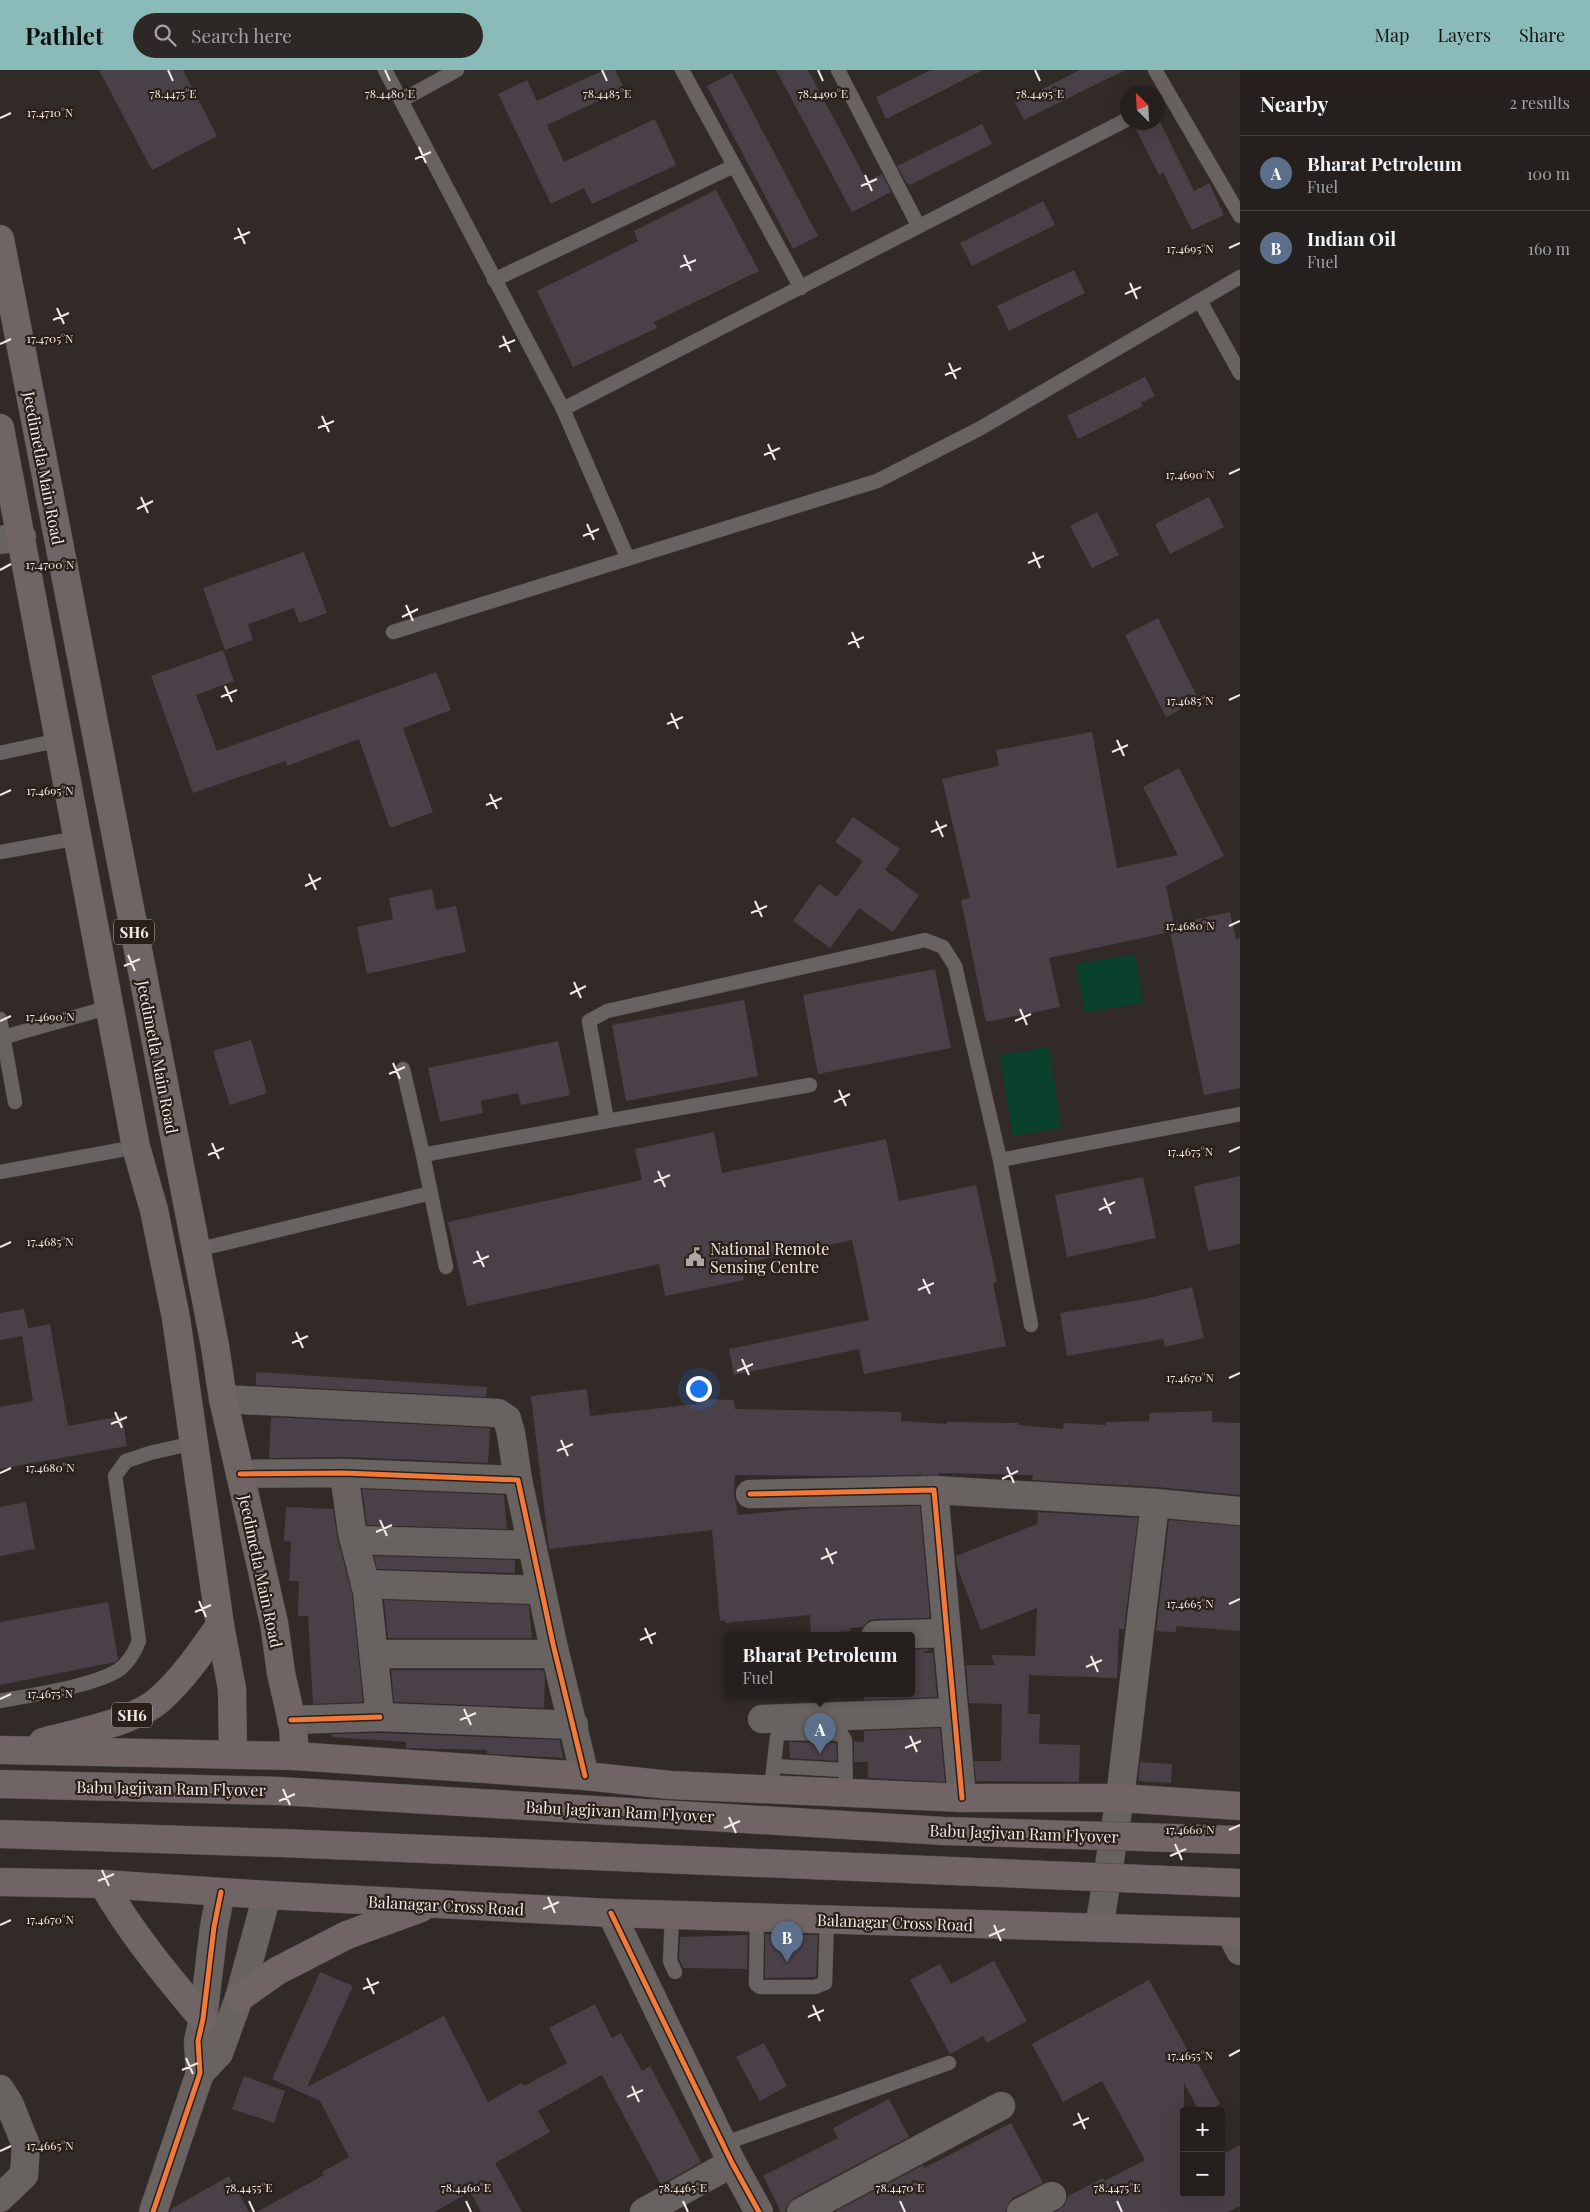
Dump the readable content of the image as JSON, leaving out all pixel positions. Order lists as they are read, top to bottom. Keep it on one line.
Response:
{"streets":{"main road":["Jeedimetla Main Road","SH6","Babu Jagjivan Ram Flyover","Balanagar Cross Road"]},"places":{"public building":["National Remote Sensing Centre"]},"north":"top left","page":{"header":"Pathlet","search":"Search here","nav":["Map","Layers","Share"],"heading":["Nearby","2 results"],"list":[{"mark":"A","name":"Bharat Petroleum","note":"Fuel","value":"100 m"},{"mark":"B","name":"Indian Oil","note":"Fuel","value":"160 m"}],"popup":["Bharat Petroleum","Fuel"],"pins":["A","B"],"map_buttons":["+","−"]},"coordinates":["78.4480°E","78.4475°E","78.4485°E","78.4490°E","78.4495°E","17.4710°N","17.4695°N","17.4705°N","17.4690°N","17.4700°N","17.4685°N","17.4680°N","17.4675°N","17.4670°N","17.4665°N","17.4660°N","17.4655°N","78.4455°E","78.4460°E","78.4465°E","78.4470°E"]}
